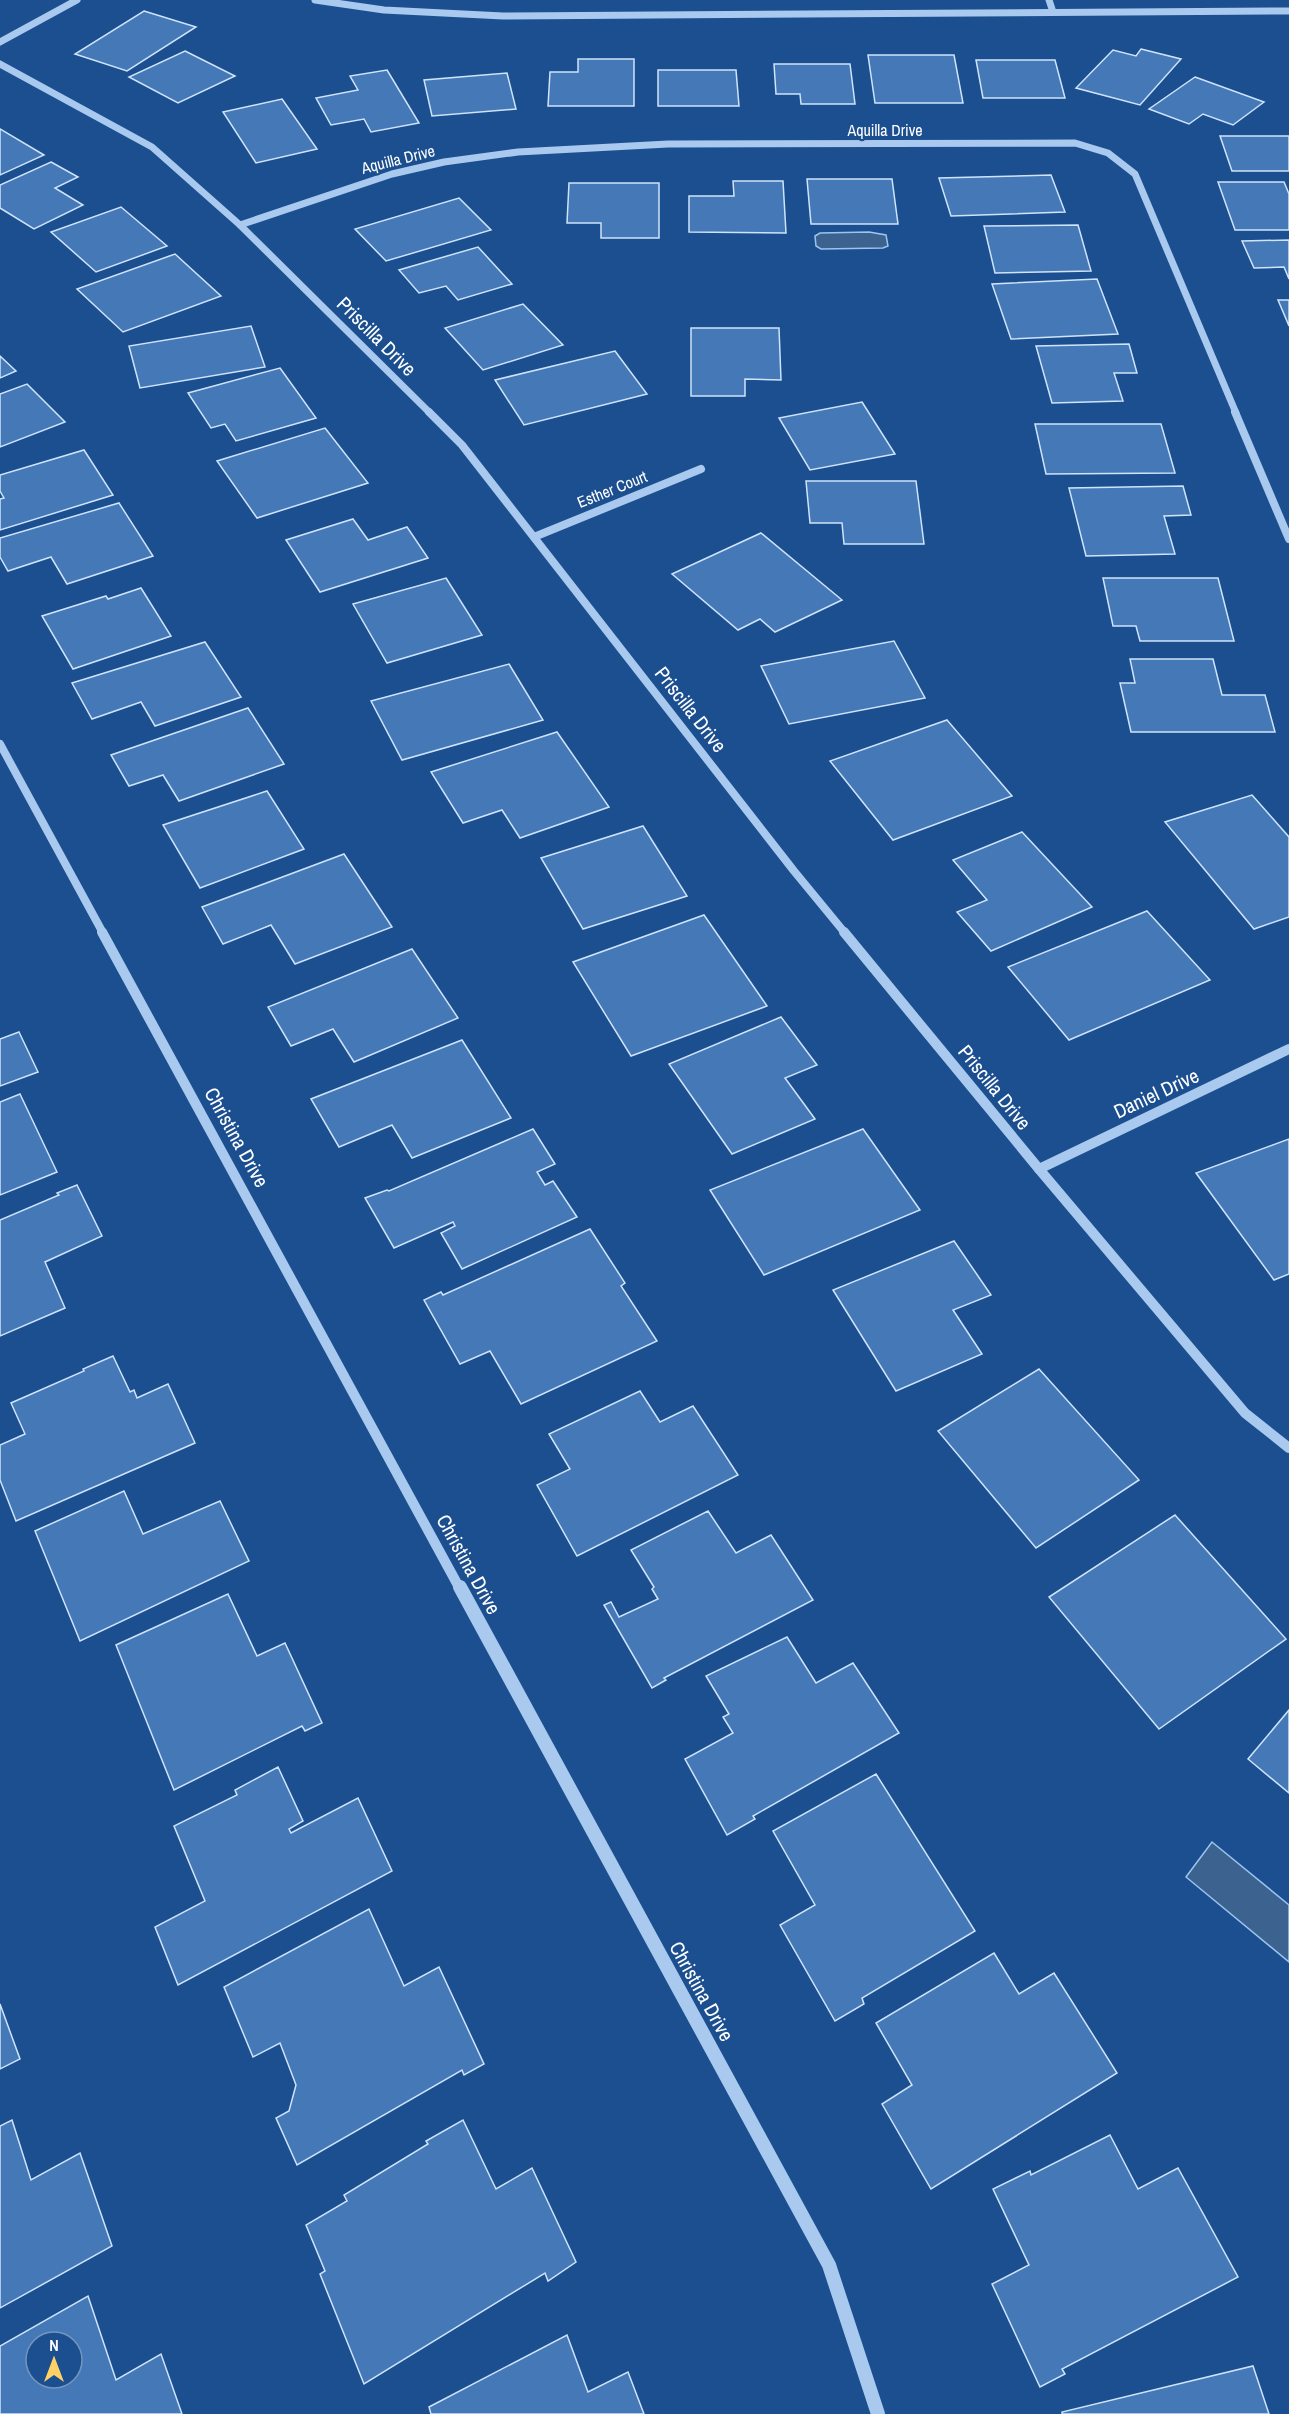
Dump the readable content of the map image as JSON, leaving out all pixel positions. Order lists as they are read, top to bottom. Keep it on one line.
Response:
{"streets":{"street":["Aquilla Drive","Priscilla Drive","Esther Court","Daniel Drive","Christina Drive"]},"crossings":[["Aquilla Drive","Priscilla Drive"],["Priscilla Drive","Esther Court"],["Priscilla Drive","Daniel Drive"]],"north":"top"}
